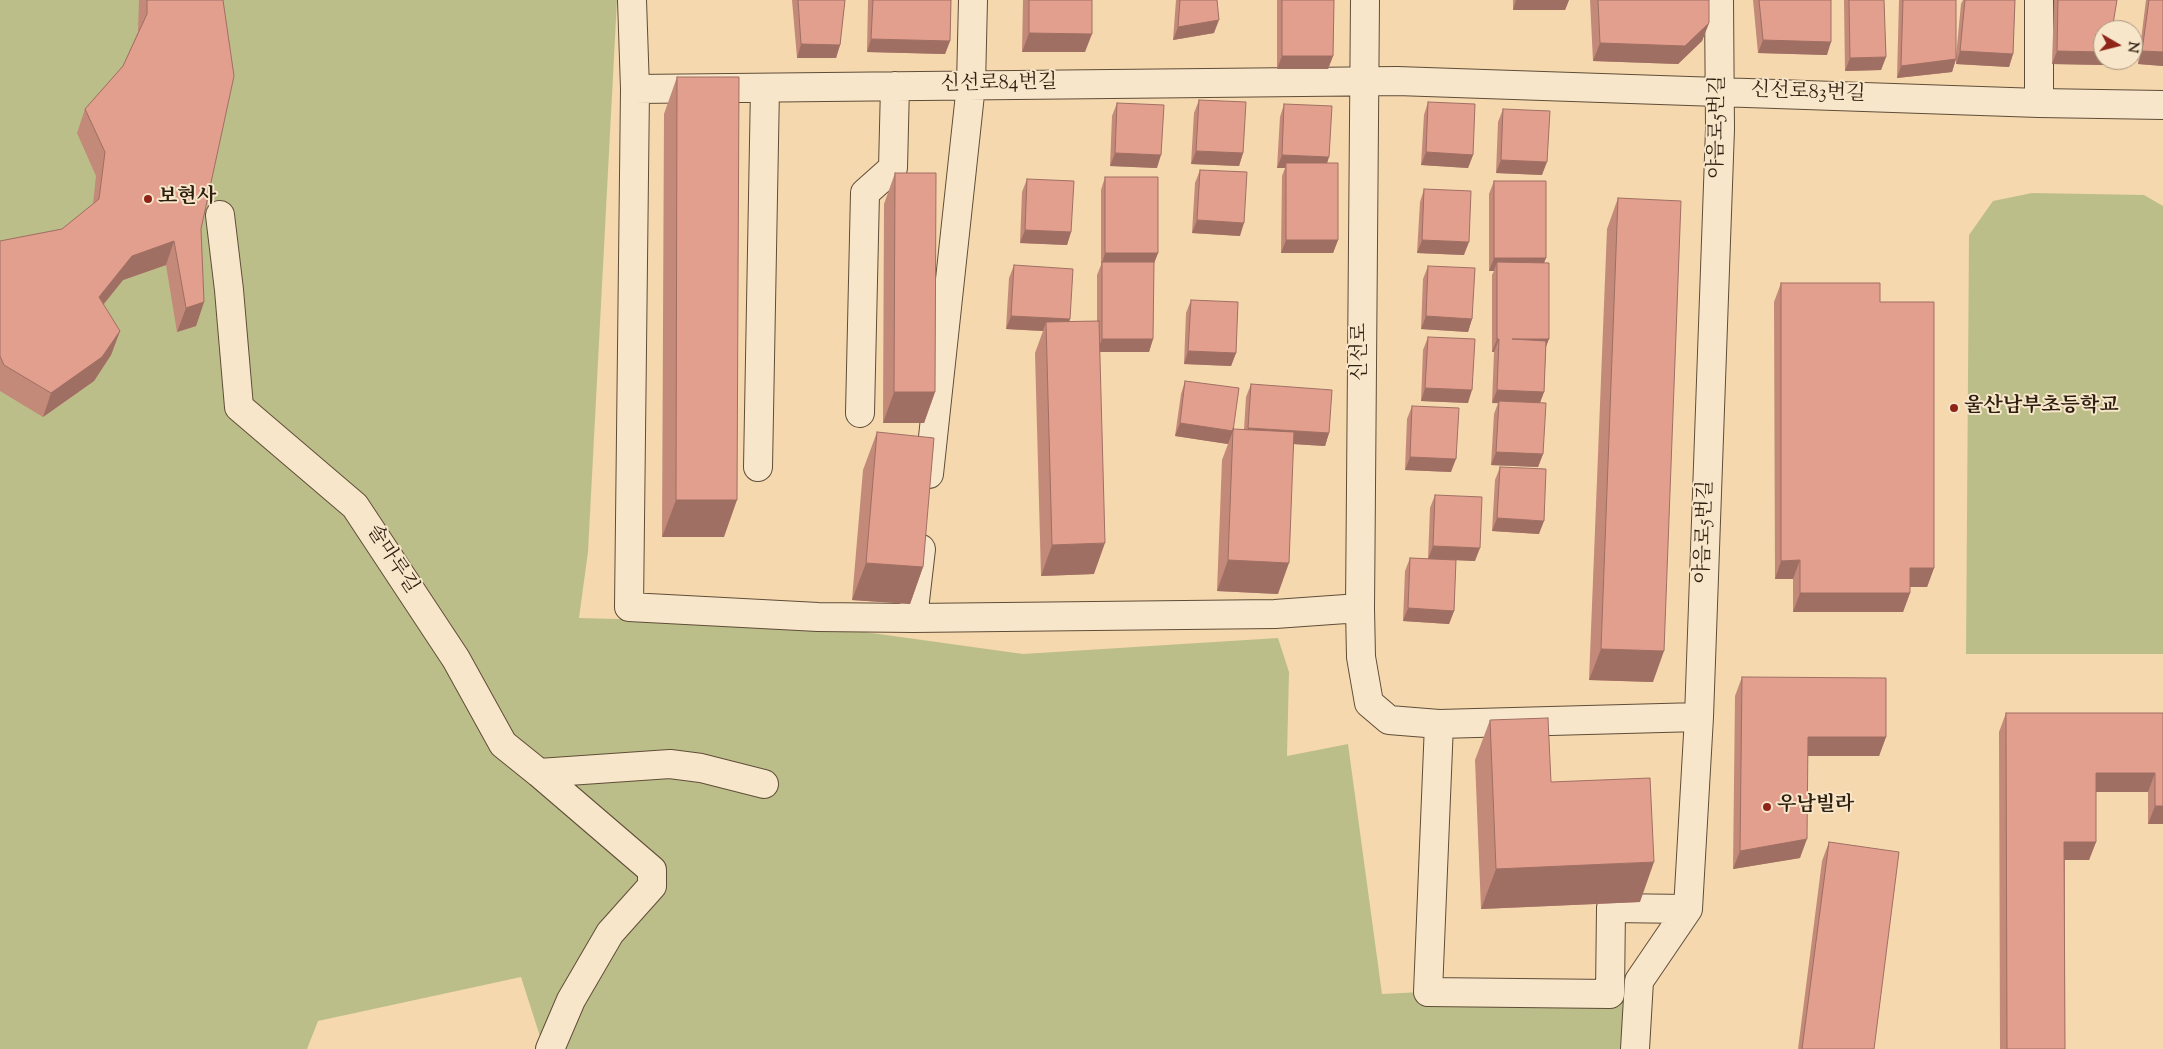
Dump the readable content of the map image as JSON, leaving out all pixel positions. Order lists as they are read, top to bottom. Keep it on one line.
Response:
{"streets":{"street":["신선로84번길","신선로83번길","야음로5번길","신선로","솔마루길"]},"crossings":[["신선로84번길","신선로83번길"],["신선로84번길","신선로"],["신선로83번길","야음로5번길"],["신선로83번길","신선로"]],"places":["보현사","울산남부초등학교","우남빌라"],"north":"right"}
